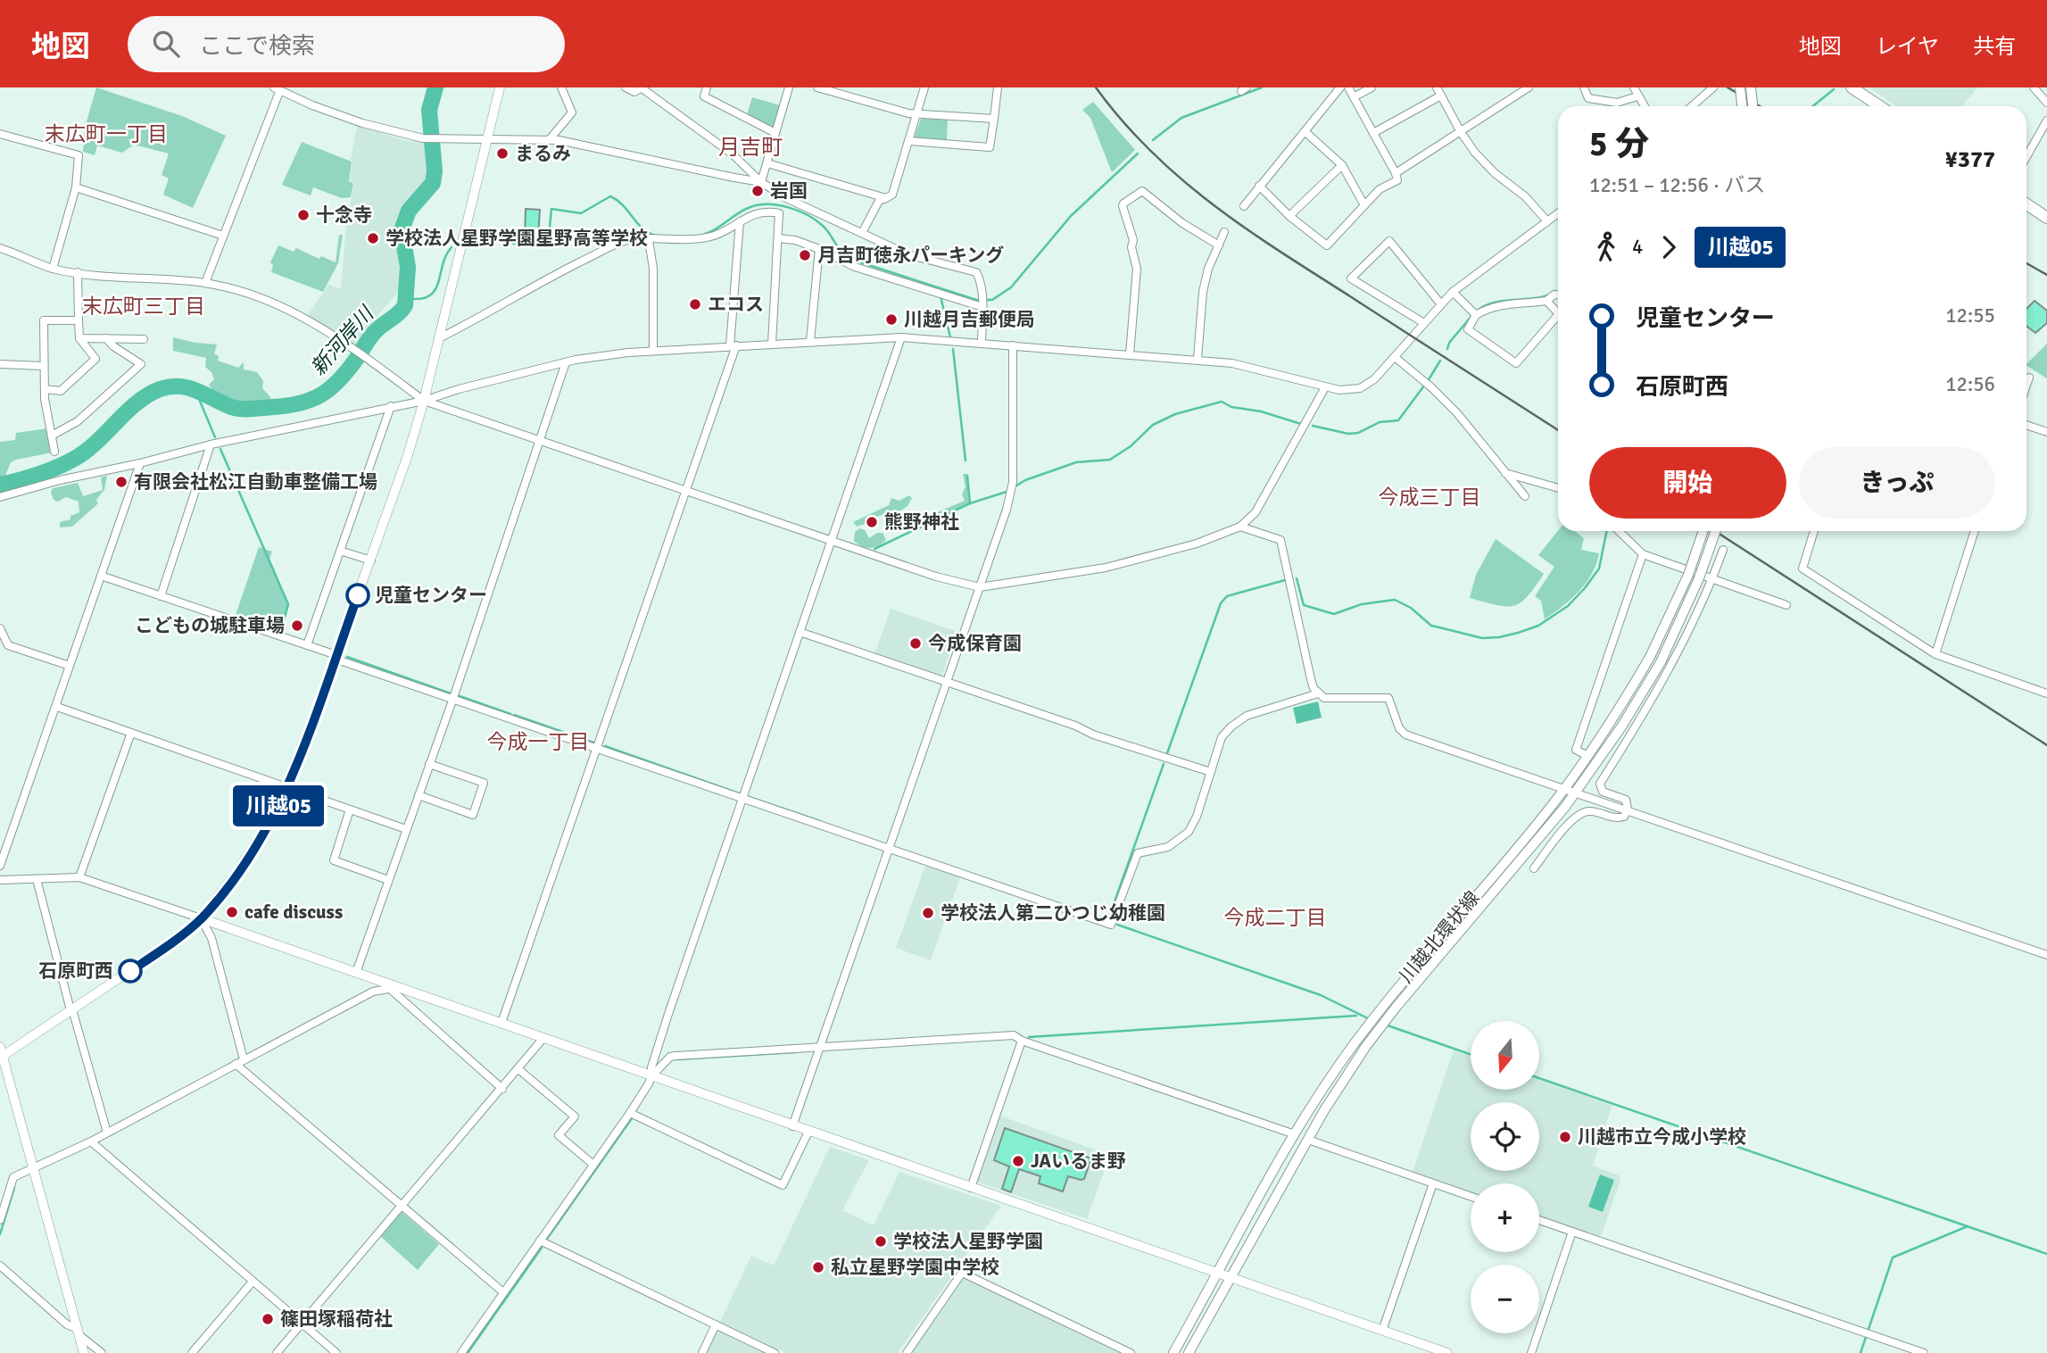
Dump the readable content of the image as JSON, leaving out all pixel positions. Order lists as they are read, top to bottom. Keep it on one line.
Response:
{"streets":{"main road":["川越北環状線"]},"districts":["末広町一丁目","月吉町","末広町三丁目","今成三丁目","今成一丁目","今成二丁目"],"water":["新河岸川"],"places":["まるみ","岩国","十念寺","学校法人星野学園星野高等学校","月吉町徳永パーキング","エコス","川越月吉郵便局","有限会社松江自動車整備工場","熊野神社","児童センター","こどもの城駐車場","今成保育園","cafe discuss","学校法人第二ひつじ幼稚園","石原町西","川越市立今成小学校","JAいるま野","学校法人星野学園","私立星野学園中学校","篠田塚稲荷社"],"lines":["bus line 川越05"],"north":"bottom","page":{"header":"地図","search":"ここで検索","nav":["地図","レイヤ","共有"],"on_map":"川越05","heading":["5 分","12:51 – 12:56 · バス","¥377"],"legs":["4","川越05"],"list":[{"name":"児童センター","value":"12:55"},{"name":"石原町西","value":"12:56"}],"buttons":["開始","きっぷ"],"map_buttons":["+","−"]}}
